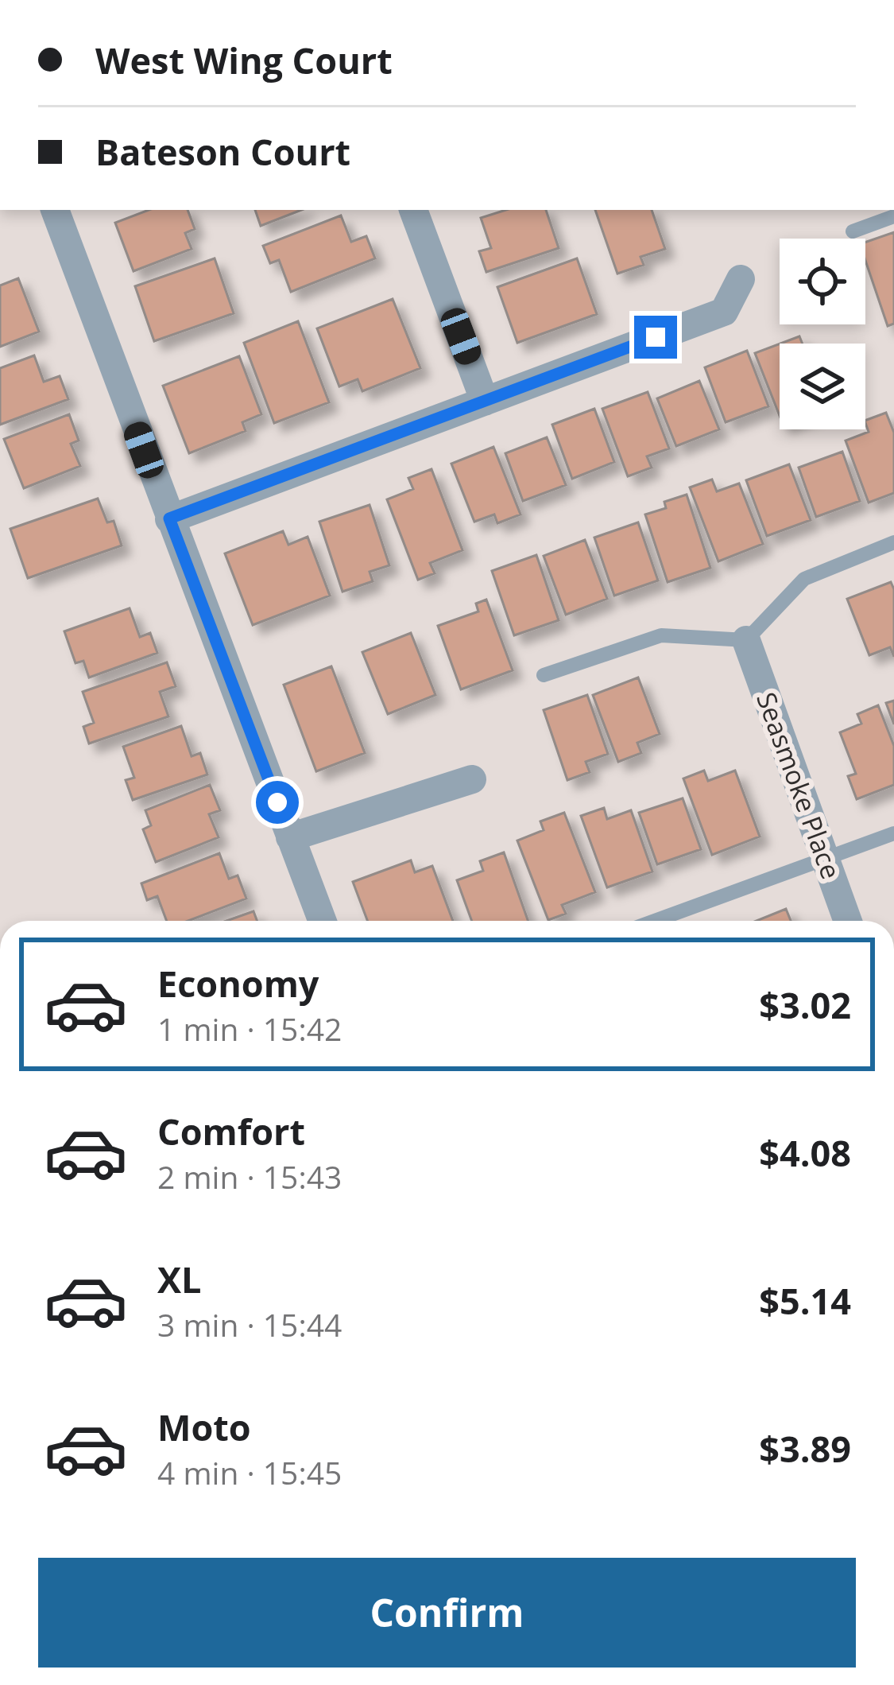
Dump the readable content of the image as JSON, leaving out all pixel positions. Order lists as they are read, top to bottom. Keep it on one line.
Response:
{"streets":{"street":["Seasmoke Place"]},"page":{"banner":["West Wing Court","Bateson Court"],"list":[{"name":"Economy","note":"1 min · 15:42","value":"$3.02"},{"name":"Comfort","note":"2 min · 15:43","value":"$4.08"},{"name":"XL","note":"3 min · 15:44","value":"$5.14"},{"name":"Moto","note":"4 min · 15:45","value":"$3.89"}],"buttons":"Confirm"}}
